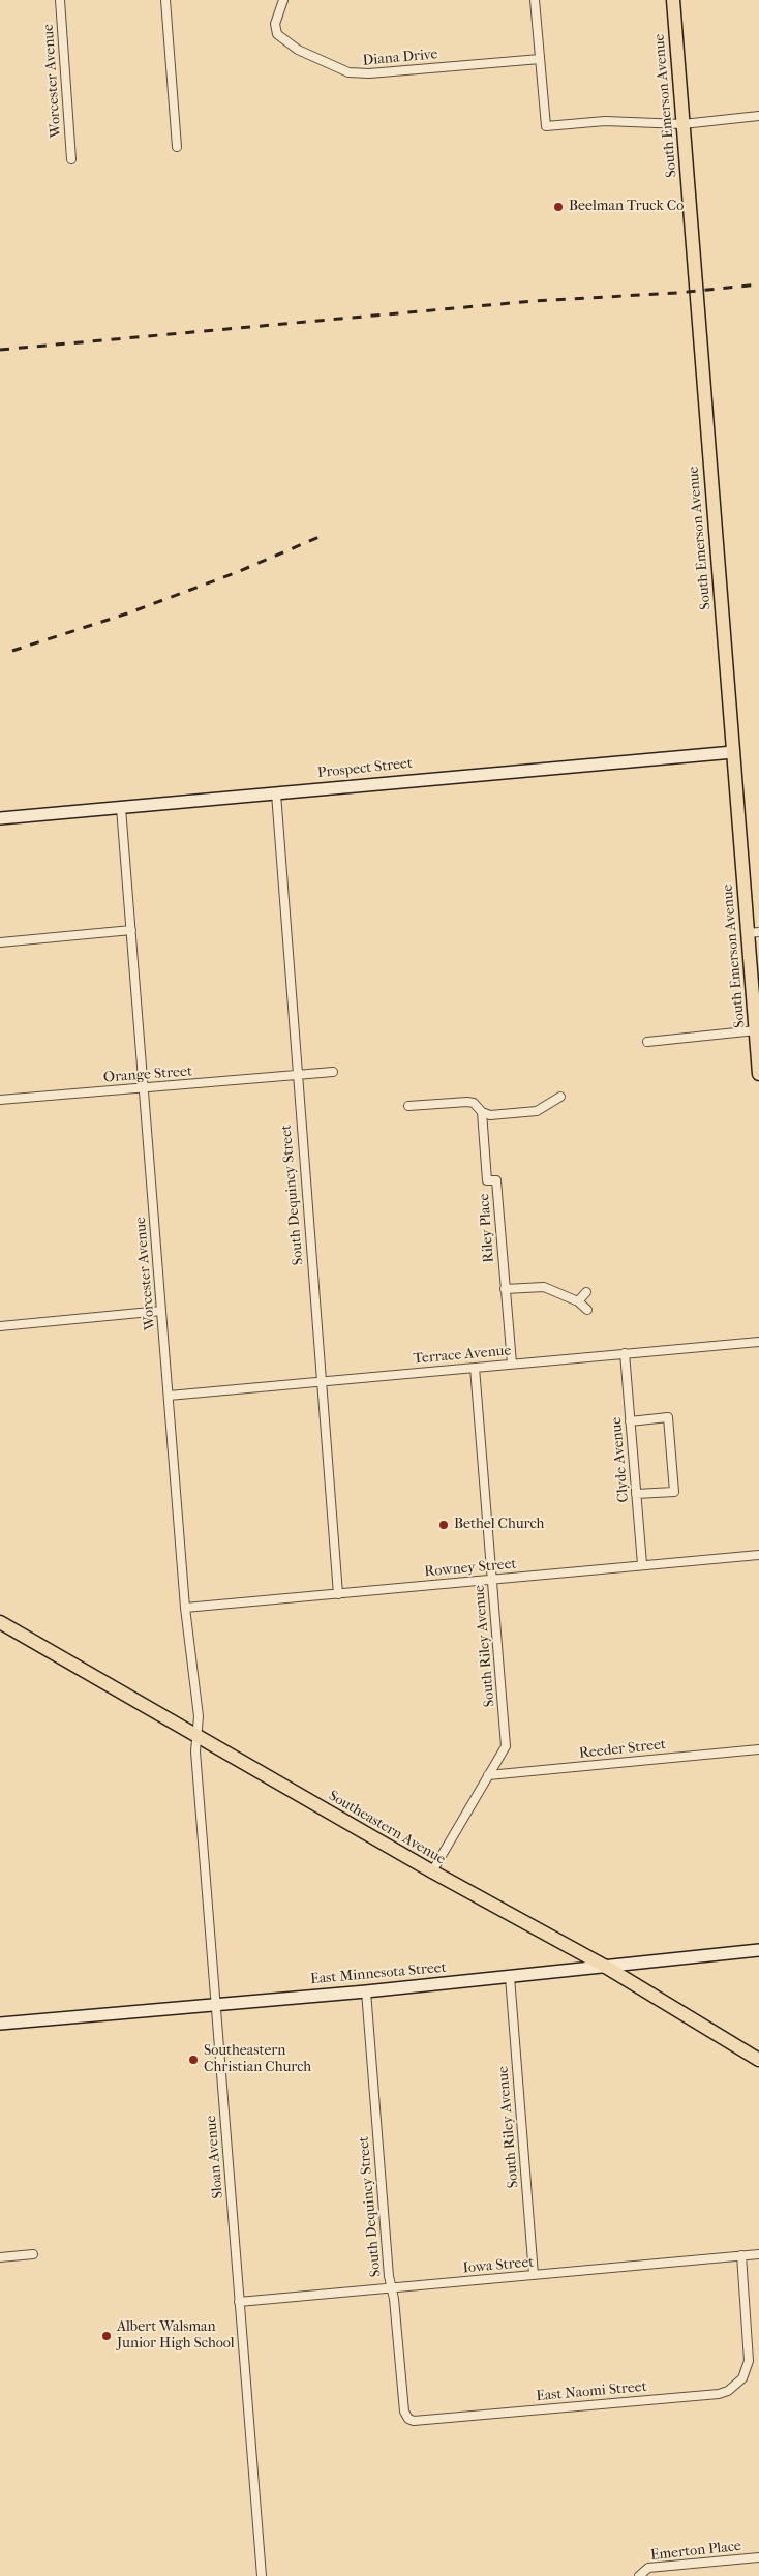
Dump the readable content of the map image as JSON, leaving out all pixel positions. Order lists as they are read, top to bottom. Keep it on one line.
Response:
{"streets":{"main road":["South Emerson Avenue","Southeastern Avenue"],"street":["Diana Drive","Worcester Avenue","Prospect Street","Orange Street","South Dequincy Street","Riley Place","Terrace Avenue","Clyde Avenue","Rowney Street","South Riley Avenue","Reeder Street","East Minnesota Street","Sloan Avenue","Iowa Street","East Naomi Street","Emerton Place"]},"crossings":[["Worcester Avenue","Prospect Street"],["Worcester Avenue","Orange Street"],["Worcester Avenue","Terrace Avenue"],["Worcester Avenue","Rowney Street"],["Worcester Avenue","Southeastern Avenue"],["Worcester Avenue","Sloan Avenue"],["South Emerson Avenue","Prospect Street"],["Prospect Street","South Dequincy Street"],["Orange Street","South Dequincy Street"],["South Dequincy Street","Terrace Avenue"],["South Dequincy Street","Rowney Street"],["South Dequincy Street","East Minnesota Street"],["South Dequincy Street","Iowa Street"],["South Dequincy Street","East Naomi Street"],["Riley Place","Terrace Avenue"],["Terrace Avenue","Clyde Avenue"],["Terrace Avenue","South Riley Avenue"],["Clyde Avenue","Rowney Street"],["Rowney Street","South Riley Avenue"],["South Riley Avenue","Reeder Street"],["South Riley Avenue","Southeastern Avenue"],["South Riley Avenue","East Minnesota Street"],["South Riley Avenue","Iowa Street"],["Southeastern Avenue","East Minnesota Street"],["Southeastern Avenue","Sloan Avenue"],["East Minnesota Street","Sloan Avenue"],["Sloan Avenue","Iowa Street"],["Iowa Street","East Naomi Street"]],"places":["Beelman Truck Co","Bethel Church","Southeastern Christian Church","Albert Walsman Junior High School"]}
